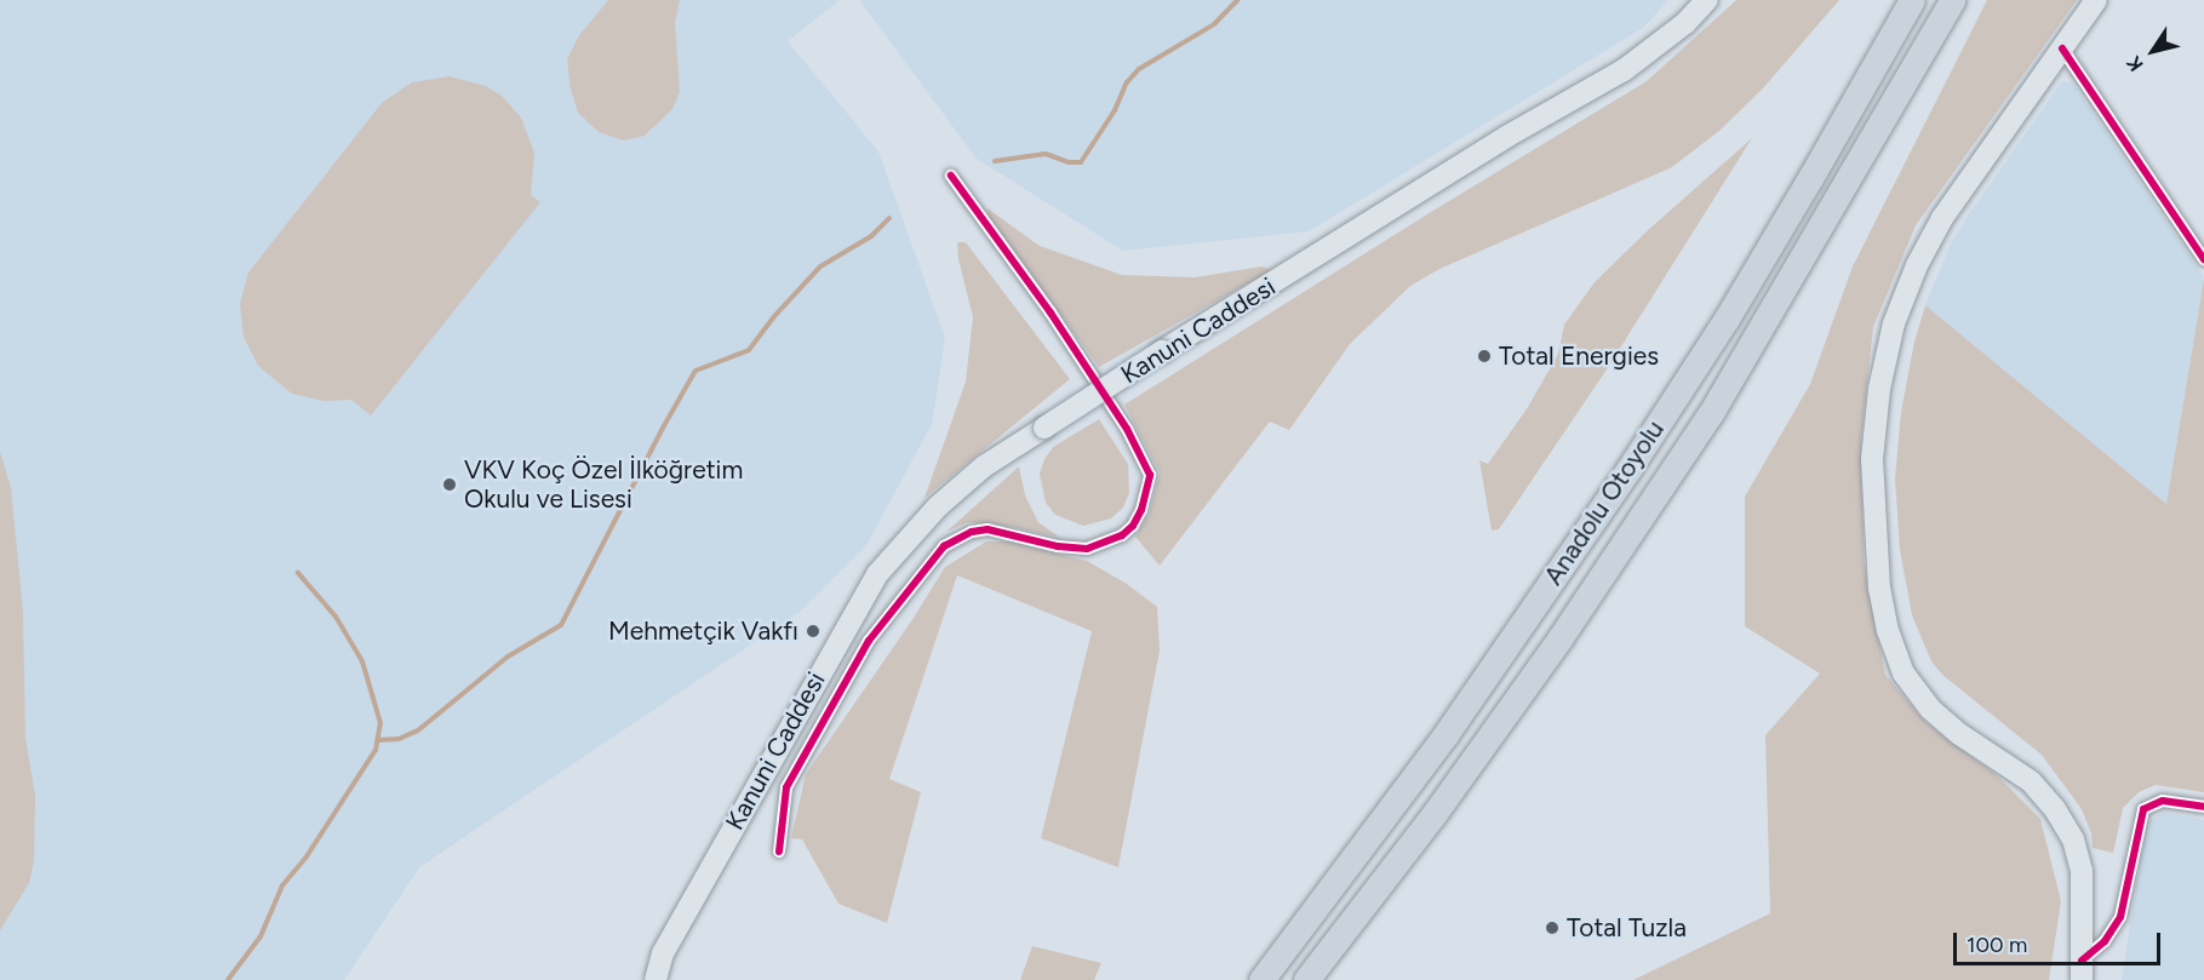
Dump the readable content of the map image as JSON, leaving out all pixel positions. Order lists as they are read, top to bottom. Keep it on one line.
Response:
{"streets":{"highway":["Anadolu Otoyolu"],"main road":["Kanuni Caddesi"]},"places":["Total Energies","VKV Koç Özel İlköğretim Okulu ve Lisesi","Mehmetçik Vakfı","Total Tuzla"],"scale_bar":"100 m","north":"bottom left"}
